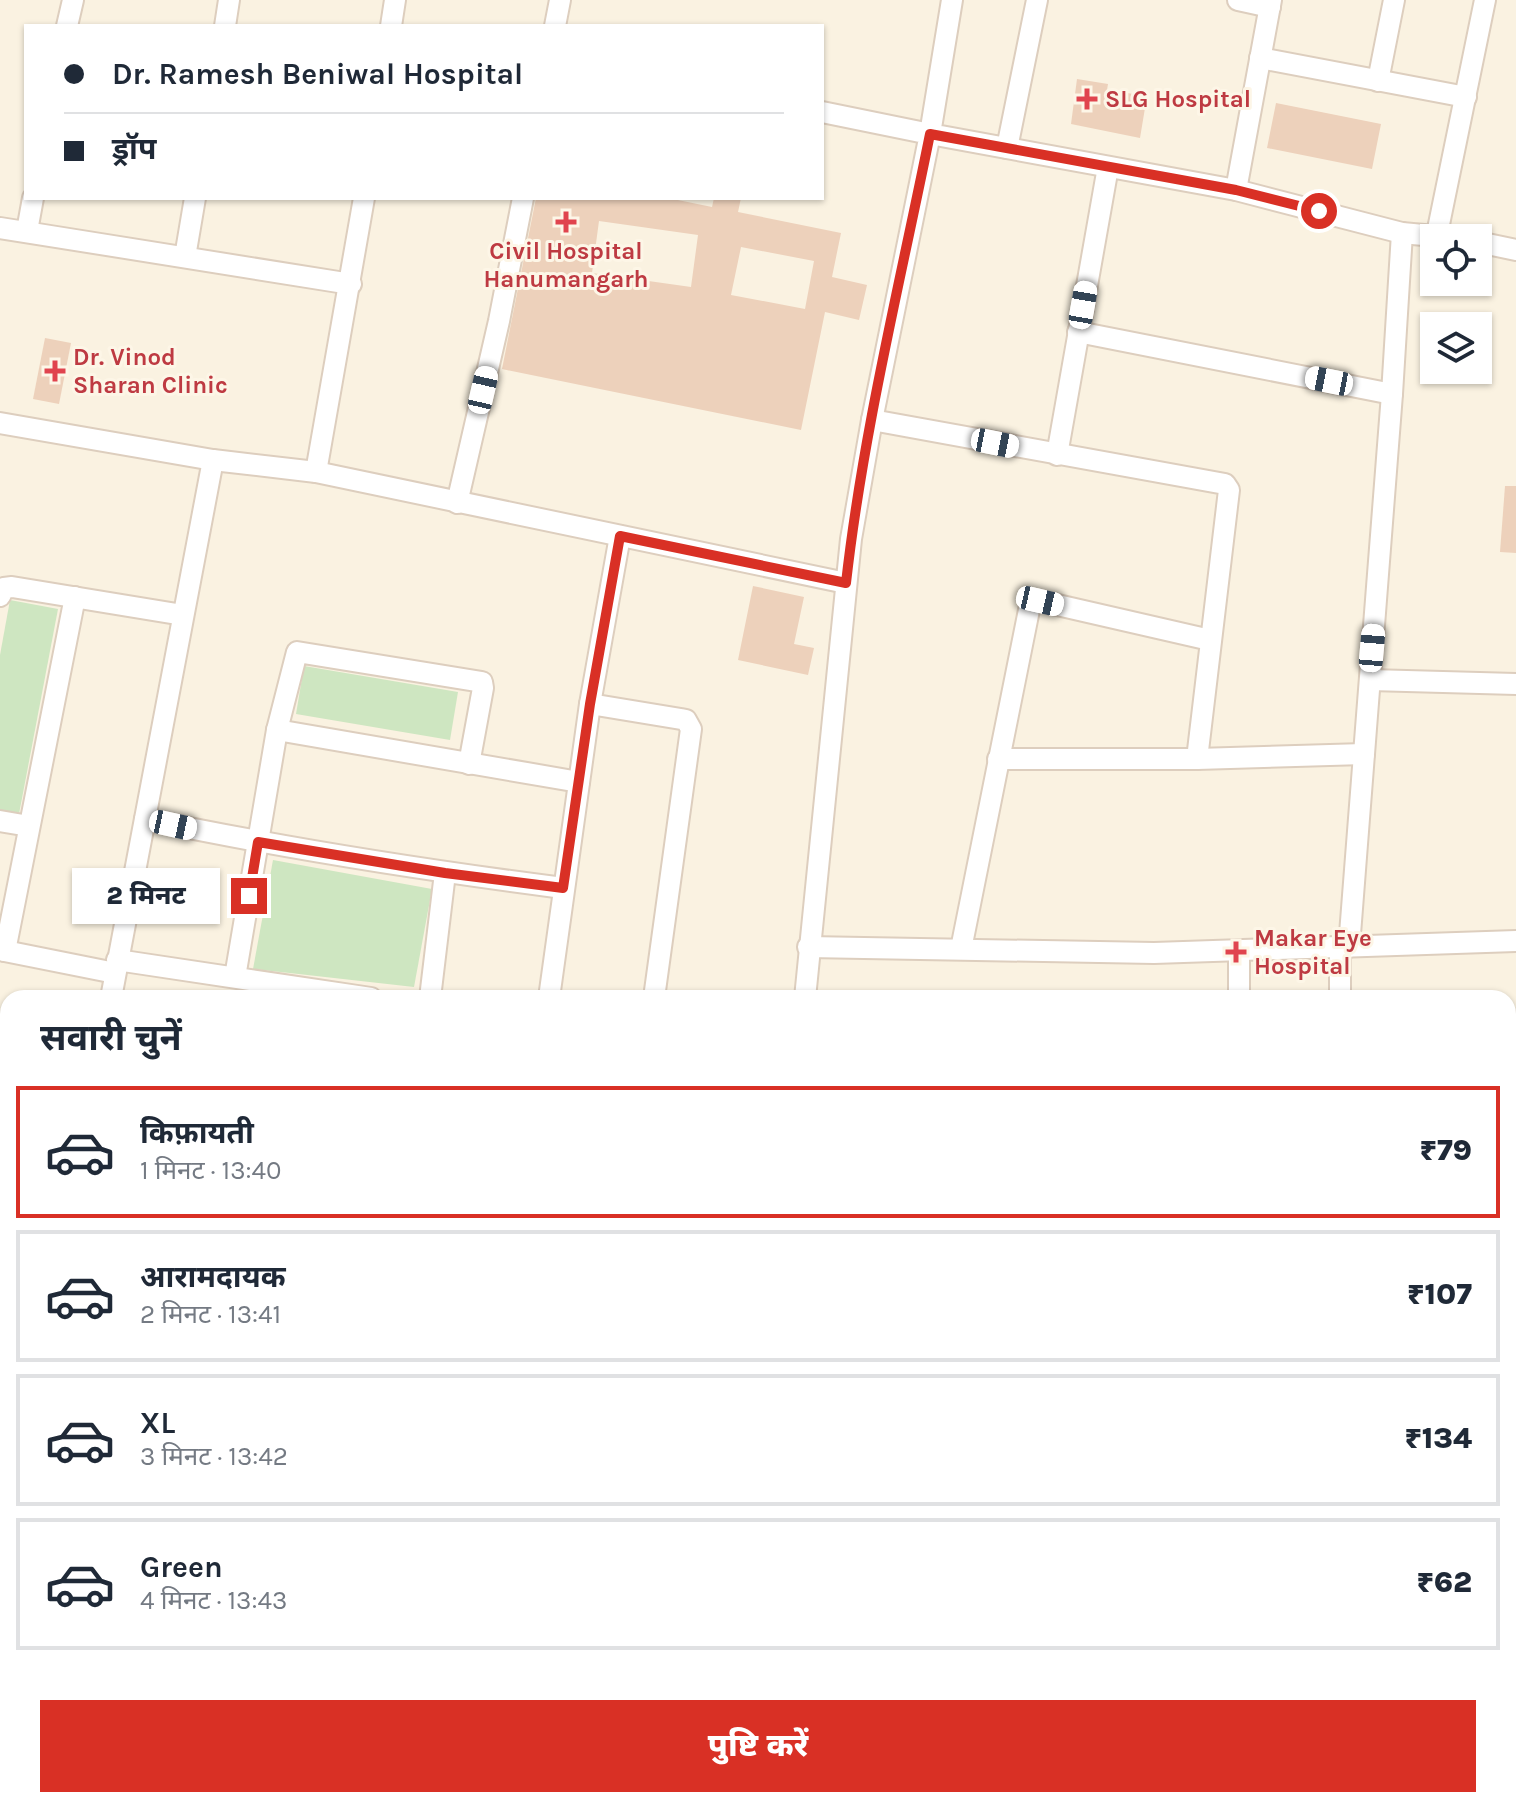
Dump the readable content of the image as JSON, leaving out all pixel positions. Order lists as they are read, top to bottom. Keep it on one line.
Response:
{"places":{"health":["SLG Hospital","Civil Hospital Hanumangarh","Dr. Vinod Sharan Clinic","Makar Eye Hospital"]},"page":{"banner":["Dr. Ramesh Beniwal Hospital","ड्रॉप"],"bubble":"2 मिनट","heading":"सवारी चुनें","list":[{"name":"किफ़ायती","note":"1 मिनट · 13:40","value":"₹79"},{"name":"आरामदायक","note":"2 मिनट · 13:41","value":"₹107"},{"name":"XL","note":"3 मिनट · 13:42","value":"₹134"},{"name":"Green","note":"4 मिनट · 13:43","value":"₹62"}],"buttons":"पुष्टि करें"}}
